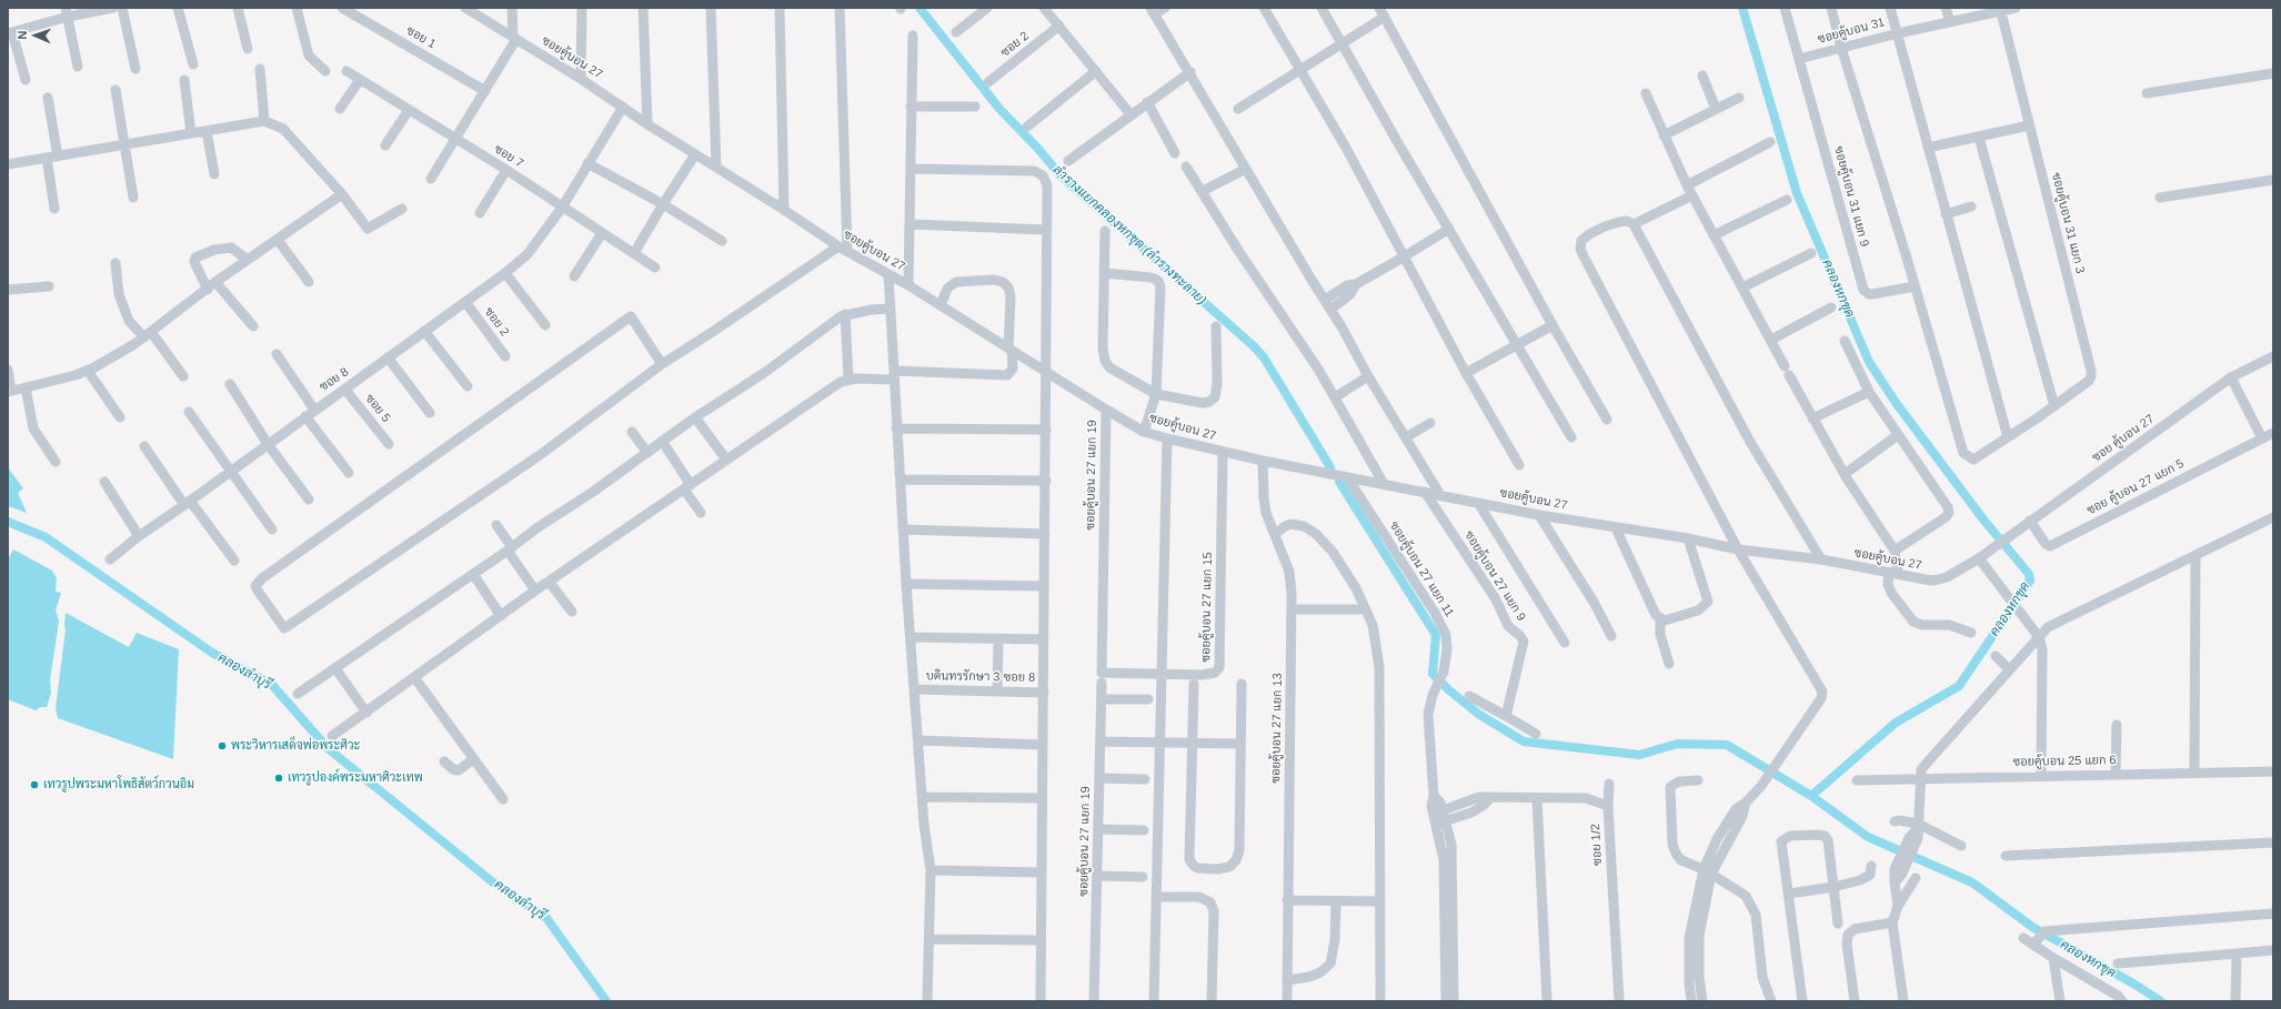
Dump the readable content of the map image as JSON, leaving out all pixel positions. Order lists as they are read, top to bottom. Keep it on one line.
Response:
{"streets":{"street":["ซอยคู้บอน 31","ซอย 1","ซอย 2","ซอยคู้บอน 27","ซอย 7","ซอยคู้บอน 31 แยก 9","ซอยคู้บอน 31 แยก 3","ซอย 8","ซอย 5","ซอย คู้บอน 27","ซอยคู้บอน 27 แยก 19","ซอย คู้บอน 27 แยก 5","ซอยคู้บอน 27 แยก 11","ซอยคู้บอน 27 แยก 9","ซอยคู้บอน 27 แยก 15","บดินทรรักษา 3 ซอย 8","ซอยคู้บอน 27 แยก 13","ซอยคู้บอน 25 แยก 6","ซอย 1/2"]},"crossings":[["ซอยคู้บอน 31","ซอยคู้บอน 31 แยก 9"],["ซอยคู้บอน 31","ซอยคู้บอน 31 แยก 3"],["ซอย 2","ซอย 8"],["ซอยคู้บอน 27","ซอย 8"],["ซอยคู้บอน 27","ซอย คู้บอน 27"],["ซอยคู้บอน 27","ซอยคู้บอน 27 แยก 19"],["ซอยคู้บอน 27","ซอยคู้บอน 27 แยก 11"],["ซอยคู้บอน 27","ซอยคู้บอน 27 แยก 9"],["ซอยคู้บอน 27","ซอยคู้บอน 27 แยก 15"],["ซอยคู้บอน 27","ซอยคู้บอน 27 แยก 13"],["ซอย 7","ซอย 8"],["ซอยคู้บอน 31 แยก 9","ซอยคู้บอน 31 แยก 3"],["ซอย 8","ซอย 5"],["ซอย คู้บอน 27","ซอย คู้บอน 27 แยก 5"],["ซอยคู้บอน 27 แยก 19","ซอยคู้บอน 27 แยก 15"]],"water":["ลำรางแยกคลองหกขุด (ลำรางทะลาย)","คลองหกขุด","คลองลำบุรี"],"places":["พระวิหารเสด็จพ่อพระศิวะ","เทวรูปองค์พระมหาศิวะเทพ","เทวรูปพระมหาโพธิสัตว์กวนอิม"],"north":"left"}
